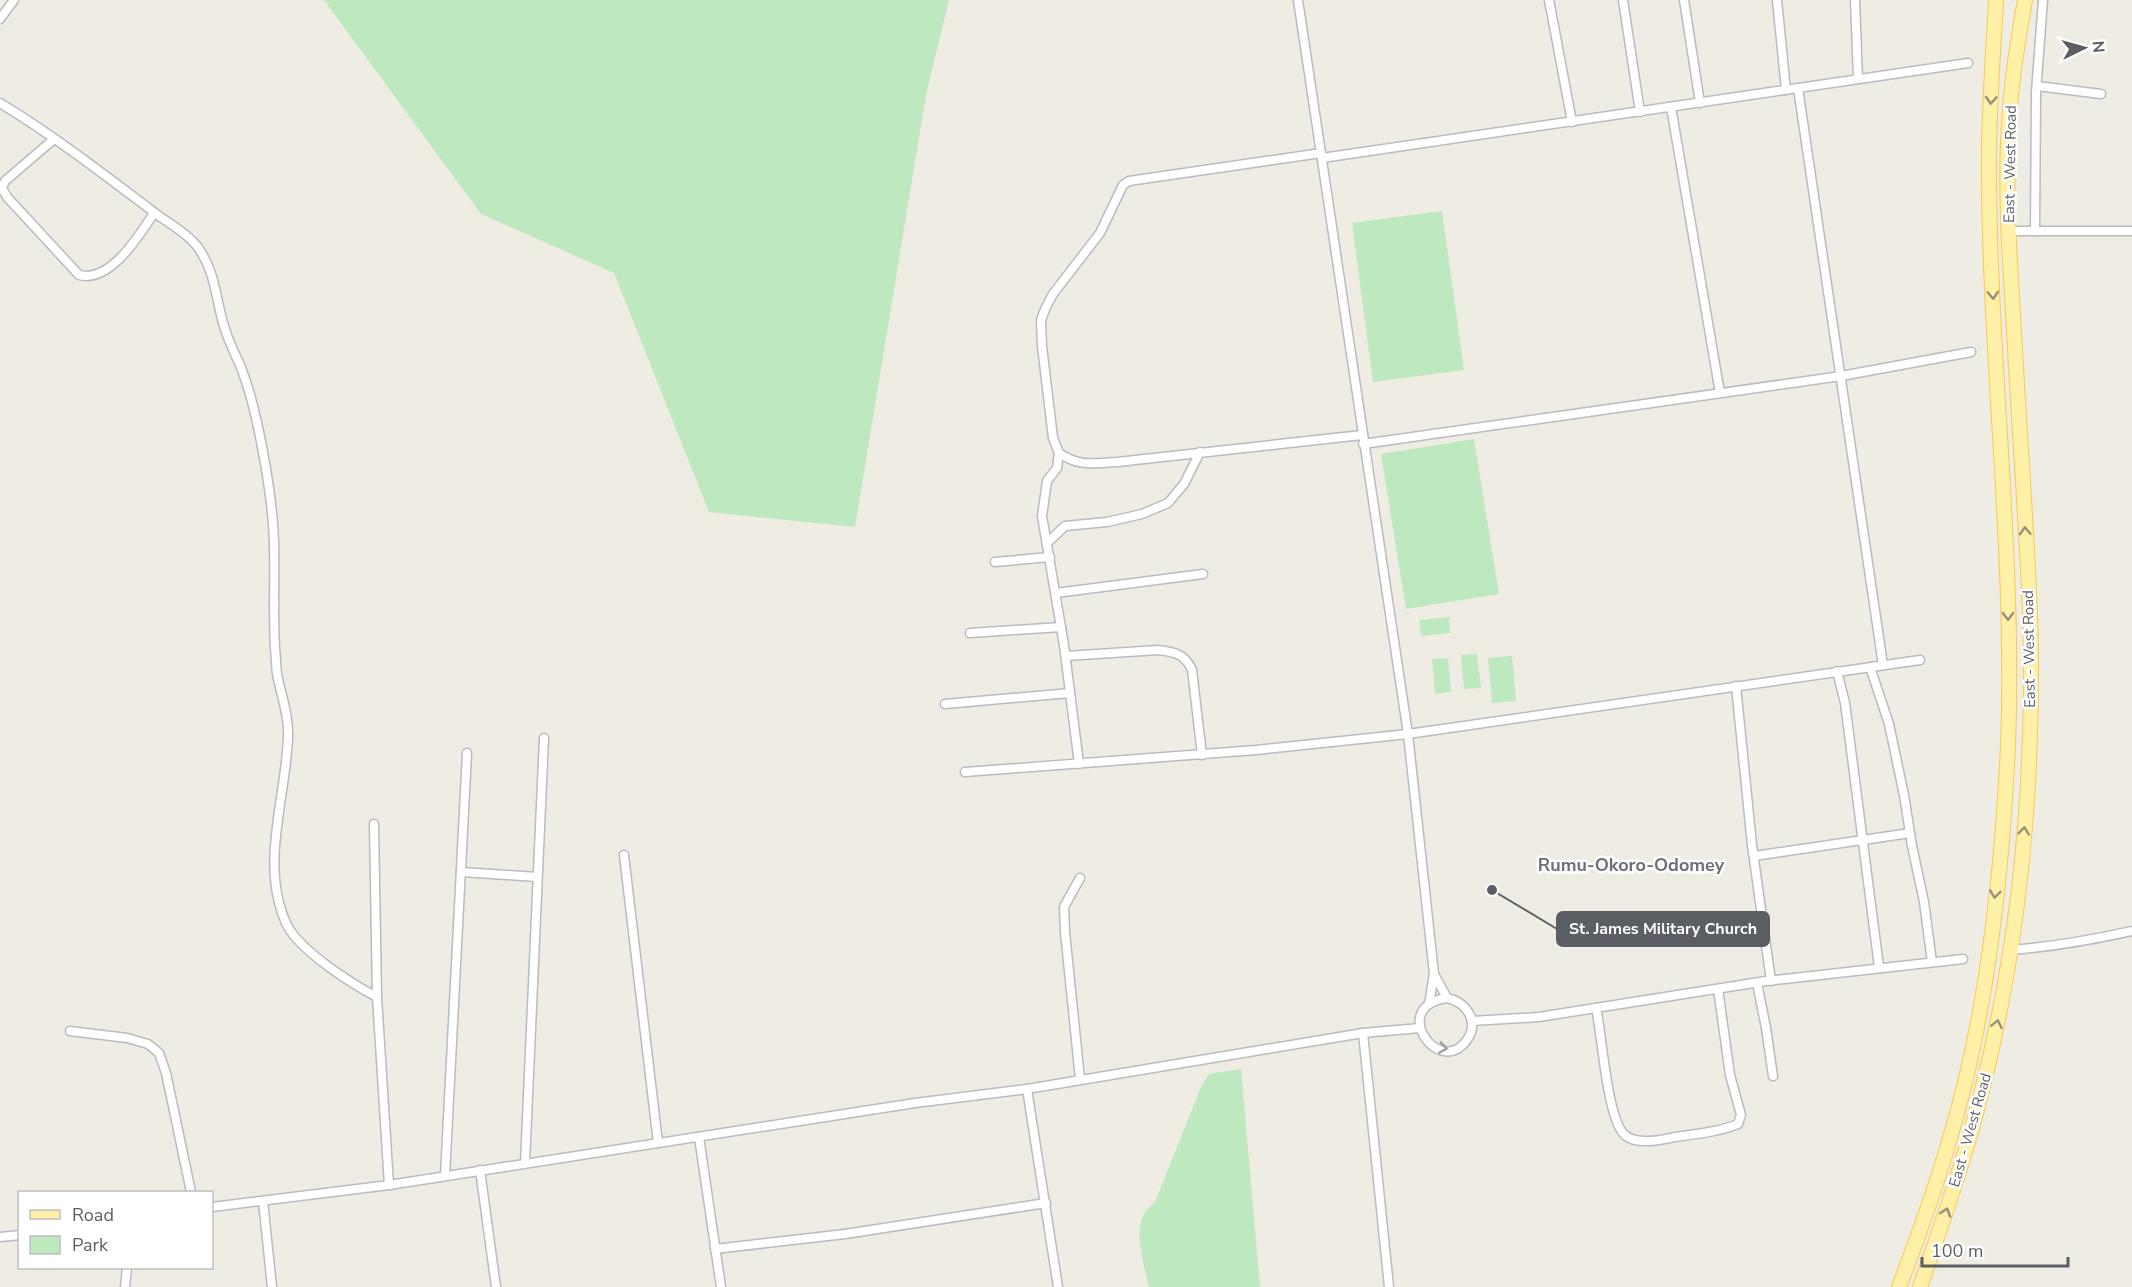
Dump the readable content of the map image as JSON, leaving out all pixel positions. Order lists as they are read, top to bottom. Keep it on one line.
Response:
{"streets":{"main road":["East - West Road"]},"districts":["Rumu-Okoro-Odomey"],"places":["St. James Military Church"],"legend":["Road","Park"],"scale_bar":"100 m","north":"right"}
